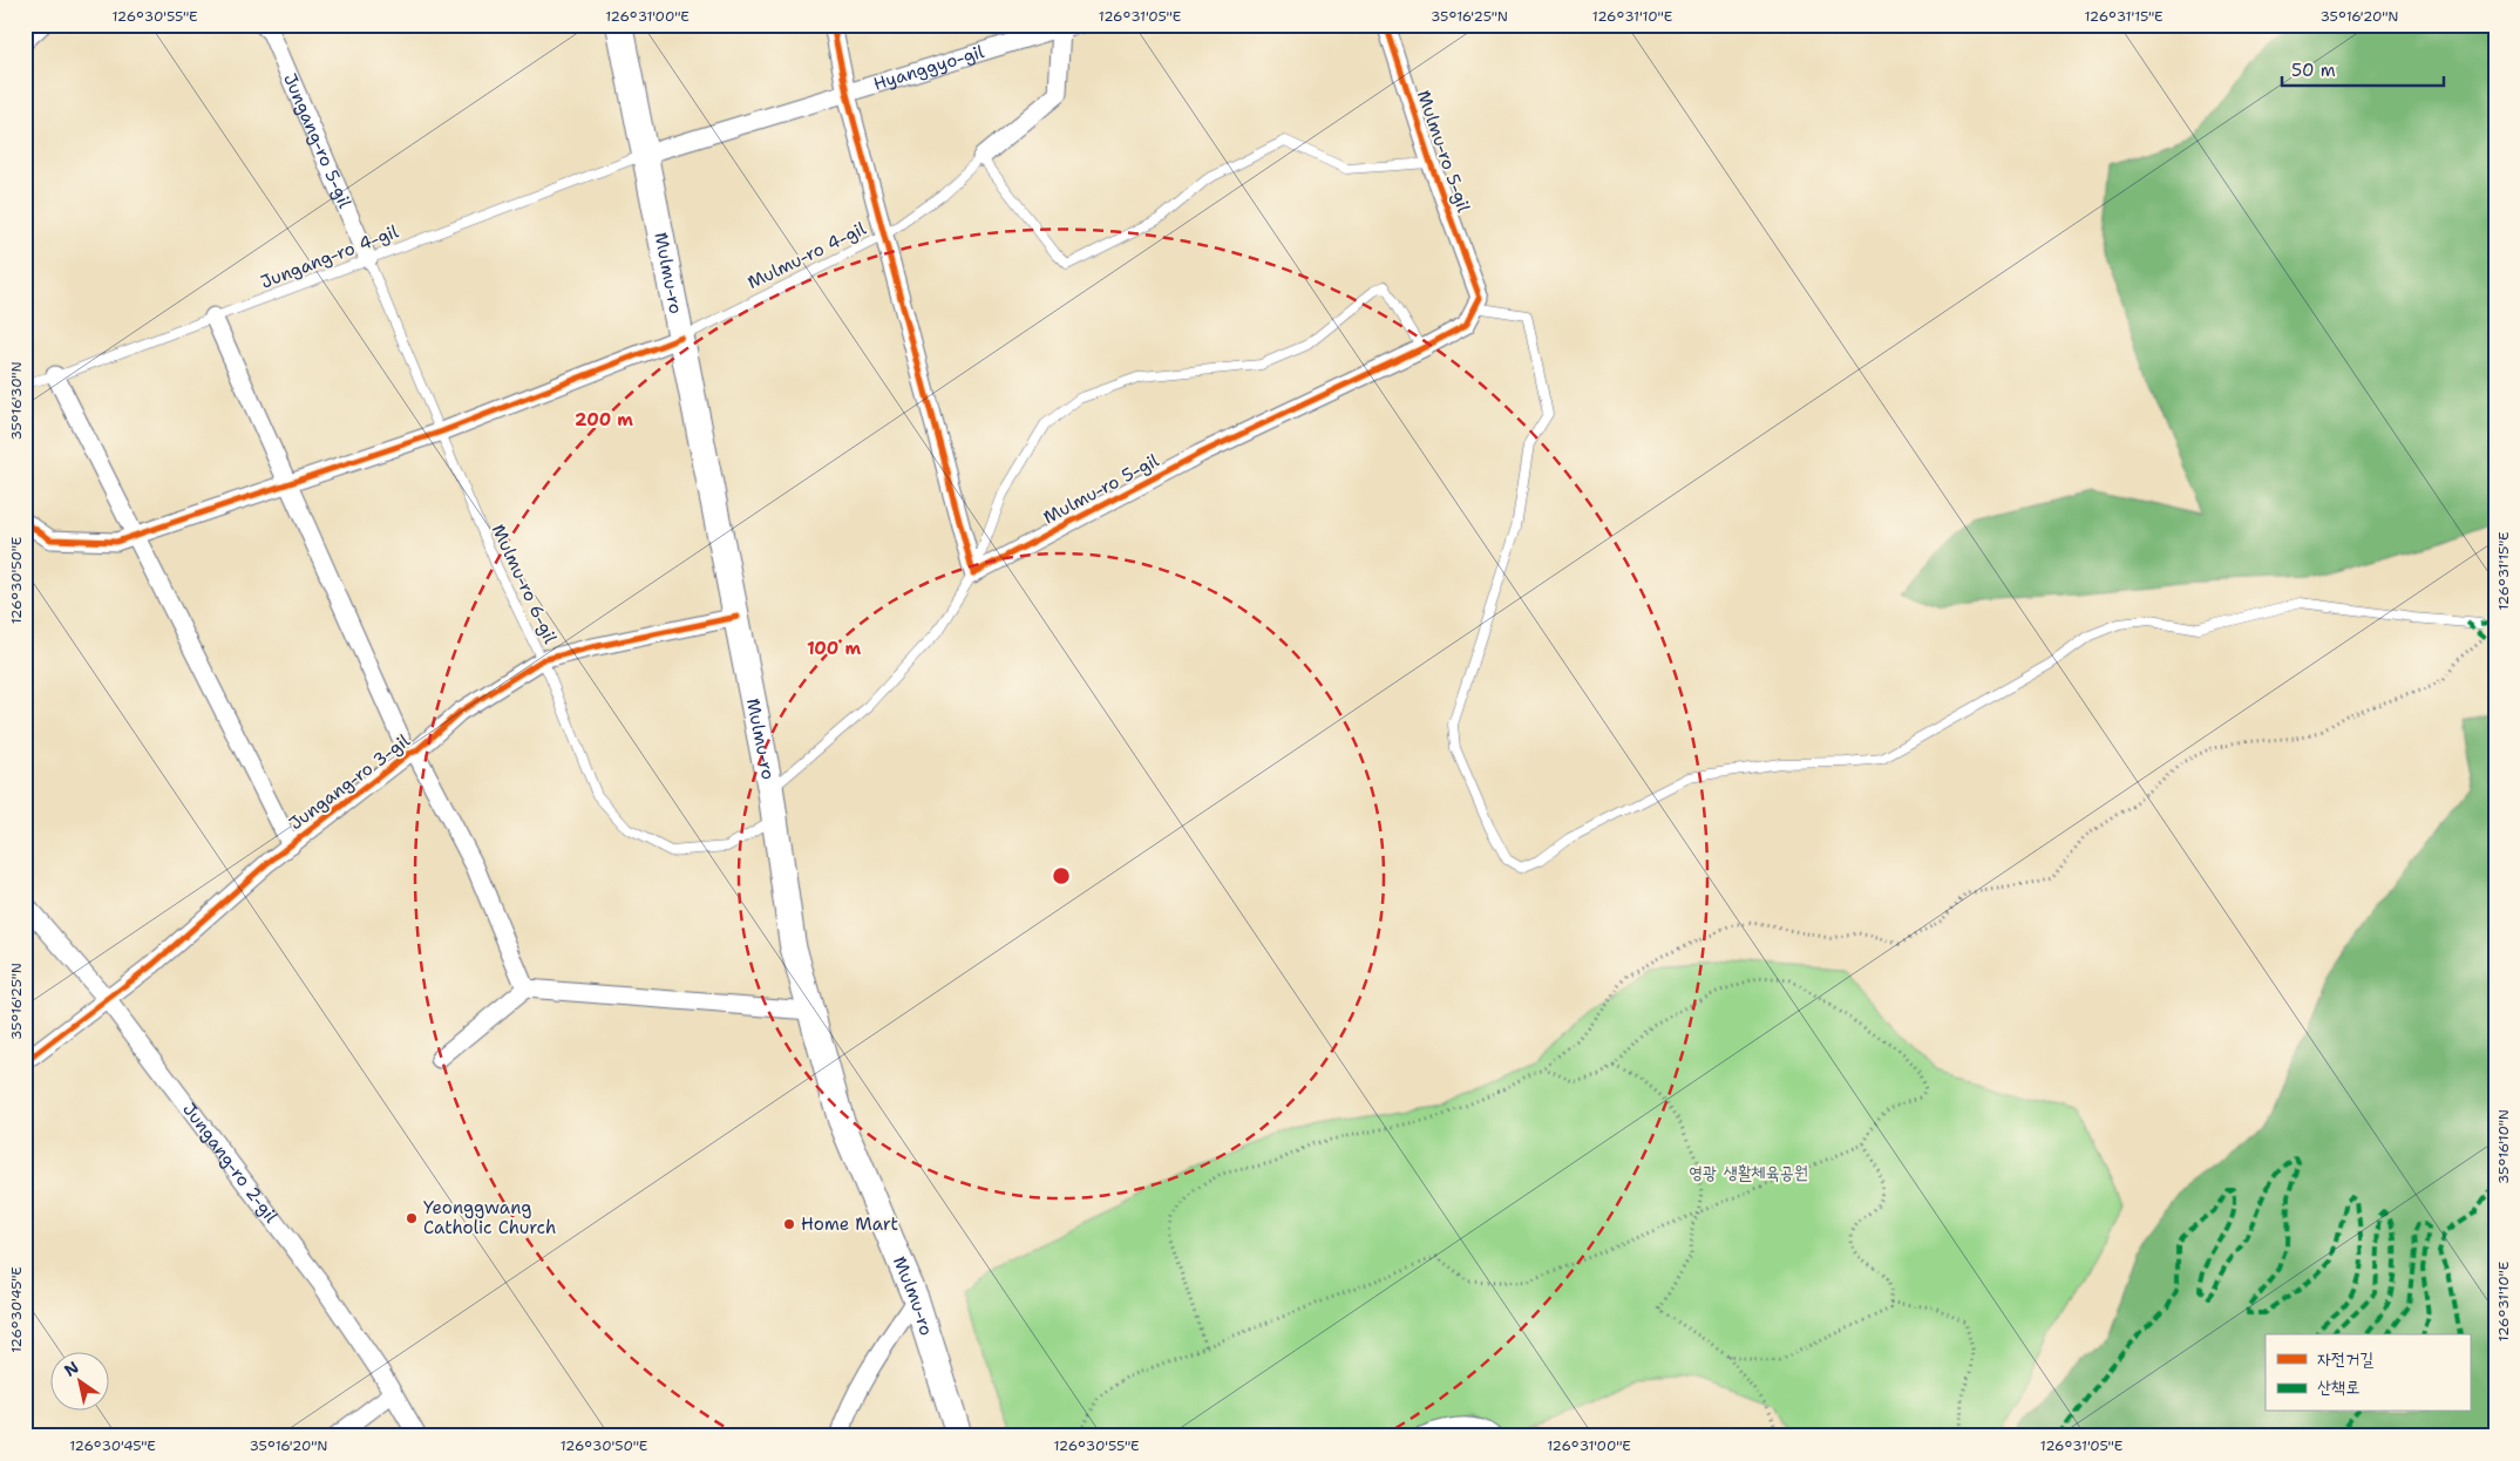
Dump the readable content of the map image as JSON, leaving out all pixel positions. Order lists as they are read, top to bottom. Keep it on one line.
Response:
{"streets":{"main road":["Mulmu-ro"],"street":["Hyanggyo-gil","Jungang-ro 5-gil","Mulmu-ro 5-gil","Jungang-ro 3-gil","Jungang-ro 2-gil"],"lane":["Mulmu-ro 4-gil","Jungang-ro 4-gil","Mulmu-ro 6-gil"]},"crossings":[["Hyanggyo-gil","Jungang-ro 4-gil"],["Hyanggyo-gil","Mulmu-ro"],["Jungang-ro 5-gil","Jungang-ro 4-gil"],["Jungang-ro 5-gil","Mulmu-ro 6-gil"],["Mulmu-ro 4-gil","Mulmu-ro"],["Jungang-ro 4-gil","Mulmu-ro"],["Jungang-ro 4-gil","Mulmu-ro 6-gil"],["Mulmu-ro","Mulmu-ro 6-gil"],["Mulmu-ro","Jungang-ro 3-gil"],["Mulmu-ro 6-gil","Jungang-ro 3-gil"],["Jungang-ro 3-gil","Jungang-ro 2-gil"]],"parks":["영광 생활체육공원"],"places":["Yeonggwang Catholic Church","Home Mart"],"legend":["자전거길","산책로"],"scale_bar":"50 m","north":"top left","coordinates":["126°30'55\"E","126°31'00\"E","126°31'05\"E","35°16'25\"N","126°31'10\"E","126°31'15\"E","35°16'20\"N","35°16'30\"N","126°30'50\"E","35°16'10\"N","126°30'45\"E"],"rings":["200 m","100 m"]}
